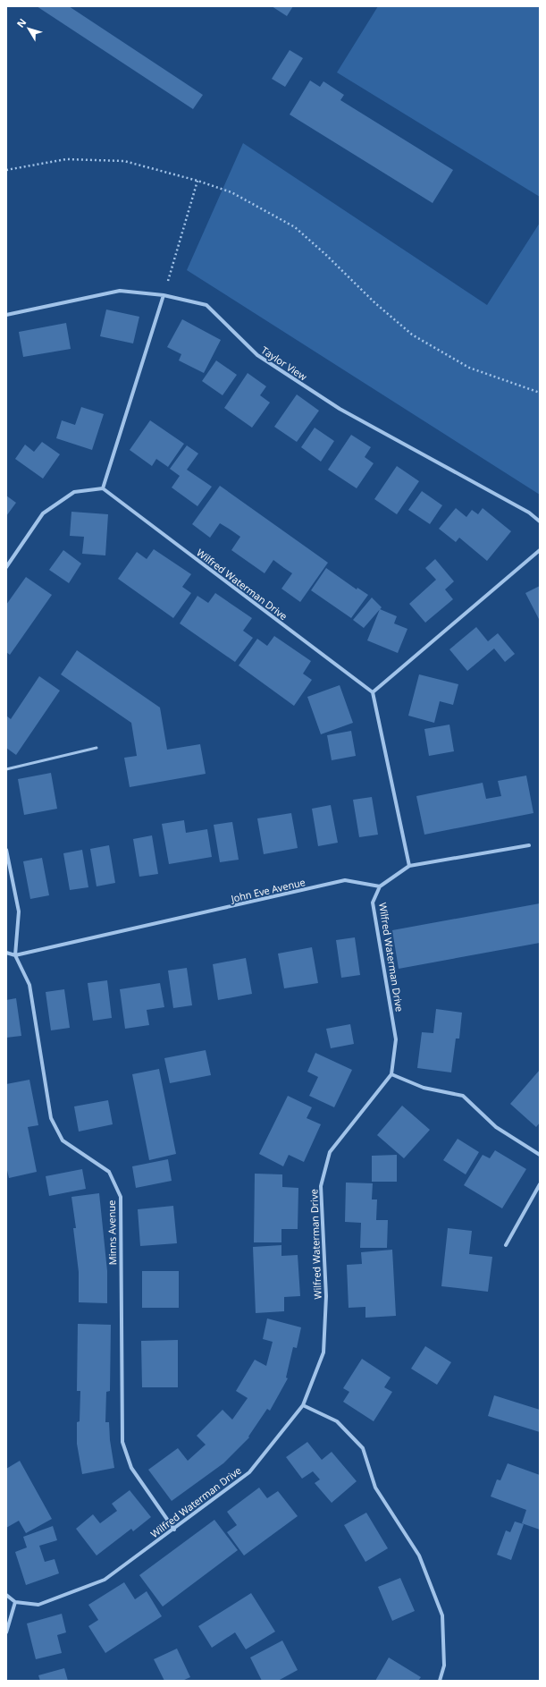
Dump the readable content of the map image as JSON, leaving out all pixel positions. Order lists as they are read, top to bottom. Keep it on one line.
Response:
{"streets":{"street":["Taylor View","Wilfred Waterman Drive","John Eve Avenue","Minns Avenue"]},"crossings":[["Wilfred Waterman Drive","John Eve Avenue"],["Wilfred Waterman Drive","Minns Avenue"],["John Eve Avenue","Minns Avenue"]],"north":"top left"}
